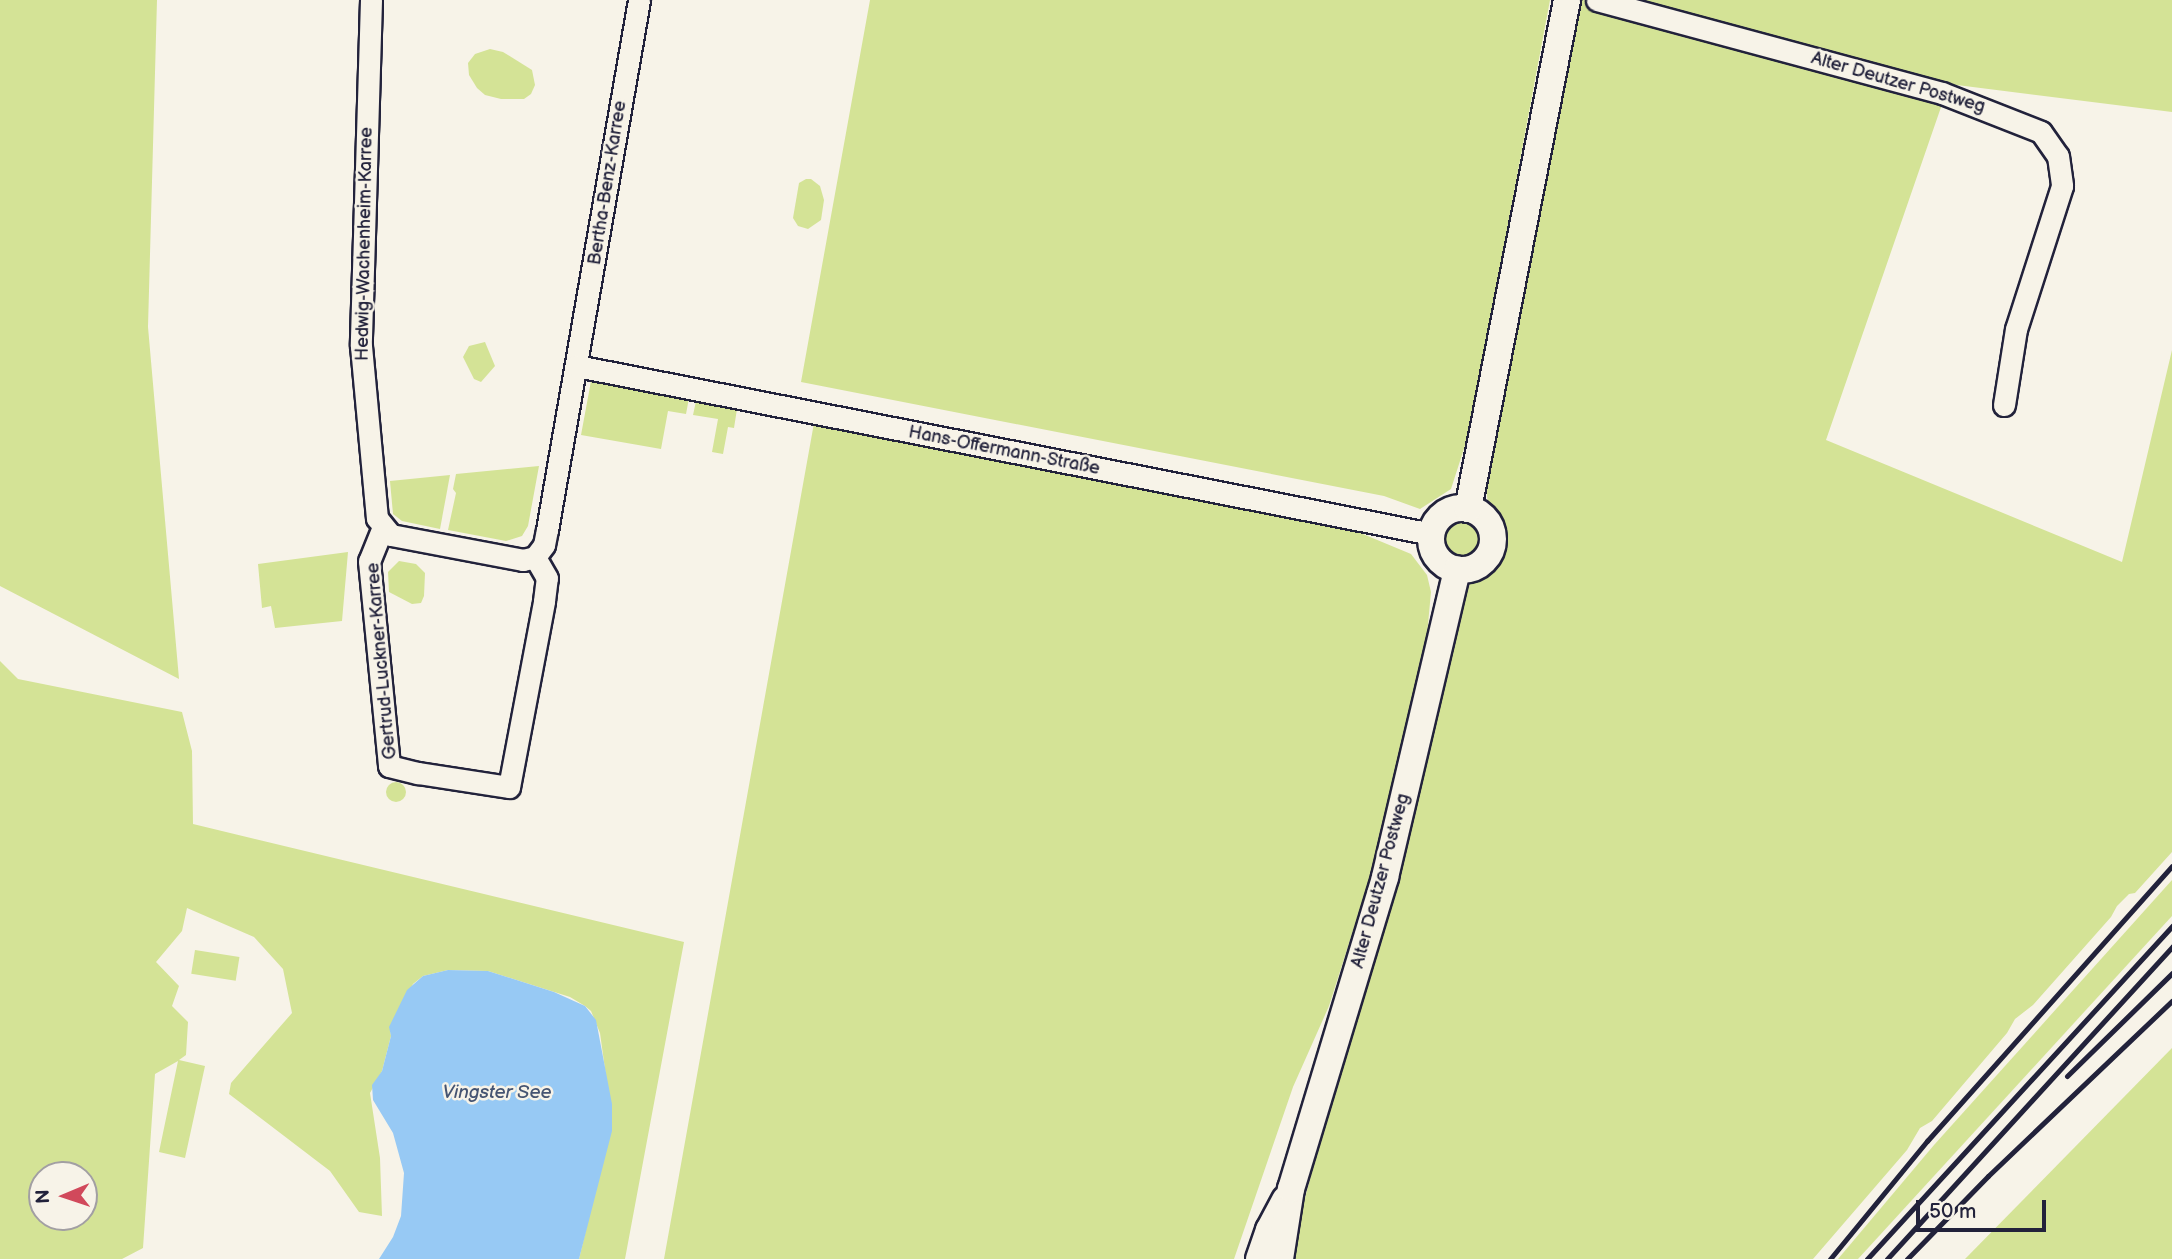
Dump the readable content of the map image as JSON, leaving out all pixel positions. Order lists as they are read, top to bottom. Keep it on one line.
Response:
{"streets":{"street":["Alter Deutzer Postweg","Bertha-Benz-Karree","Hedwig-Wachenheim-Karree","Hans-Offermann-Straße","Gertrud-Luckner-Karree"]},"crossings":[["Alter Deutzer Postweg","Hans-Offermann-Straße"],["Bertha-Benz-Karree","Hans-Offermann-Straße"],["Hedwig-Wachenheim-Karree","Gertrud-Luckner-Karree"]],"water":["Vingster See"],"scale_bar":"50 m","north":"left"}
